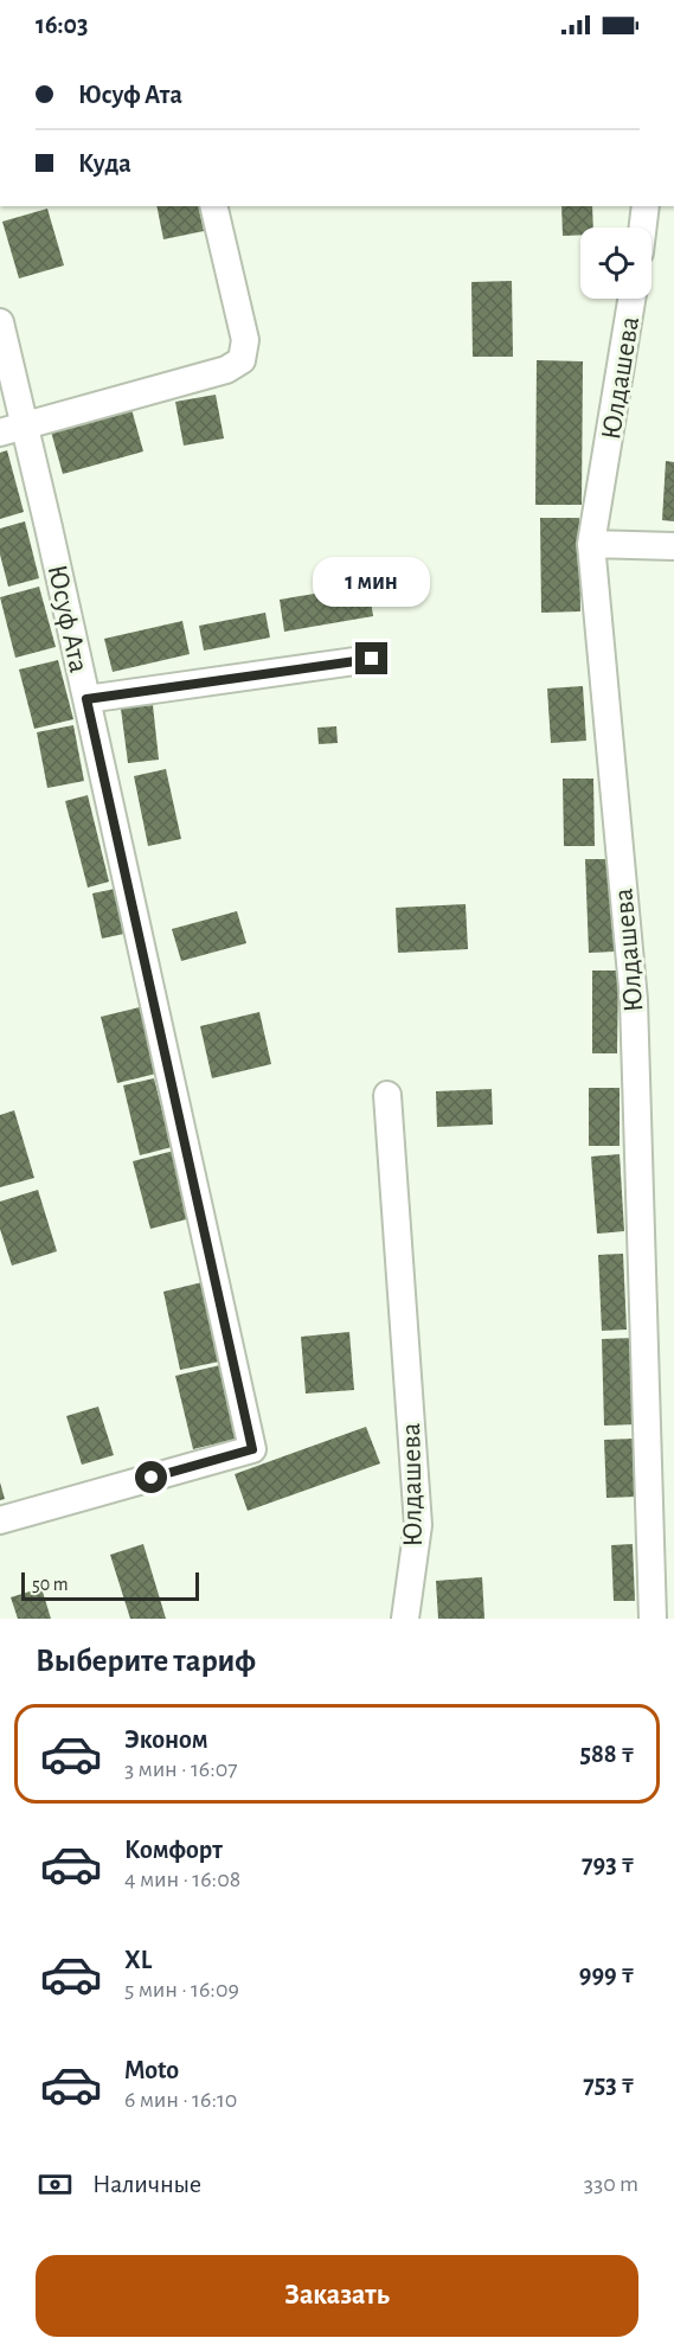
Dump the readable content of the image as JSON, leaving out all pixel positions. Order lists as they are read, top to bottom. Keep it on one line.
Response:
{"streets":{"street":["Юлдашева","Юсуф Ата"]},"scale_bar":"50 m","page":{"status":"16:03","banner":["Юсуф Ата","Куда"],"bubble":"1 мин","scale":"50 m","heading":"Выберите тариф","list":[{"name":"Эконом","note":"3 мин · 16:07","value":"588 ₸"},{"name":"Комфорт","note":"4 мин · 16:08","value":"793 ₸"},{"name":"XL","note":"5 мин · 16:09","value":"999 ₸"},{"name":"Moto","note":"6 мин · 16:10","value":"753 ₸"}],"pay":["Наличные","330 m"],"buttons":"Заказать"}}
